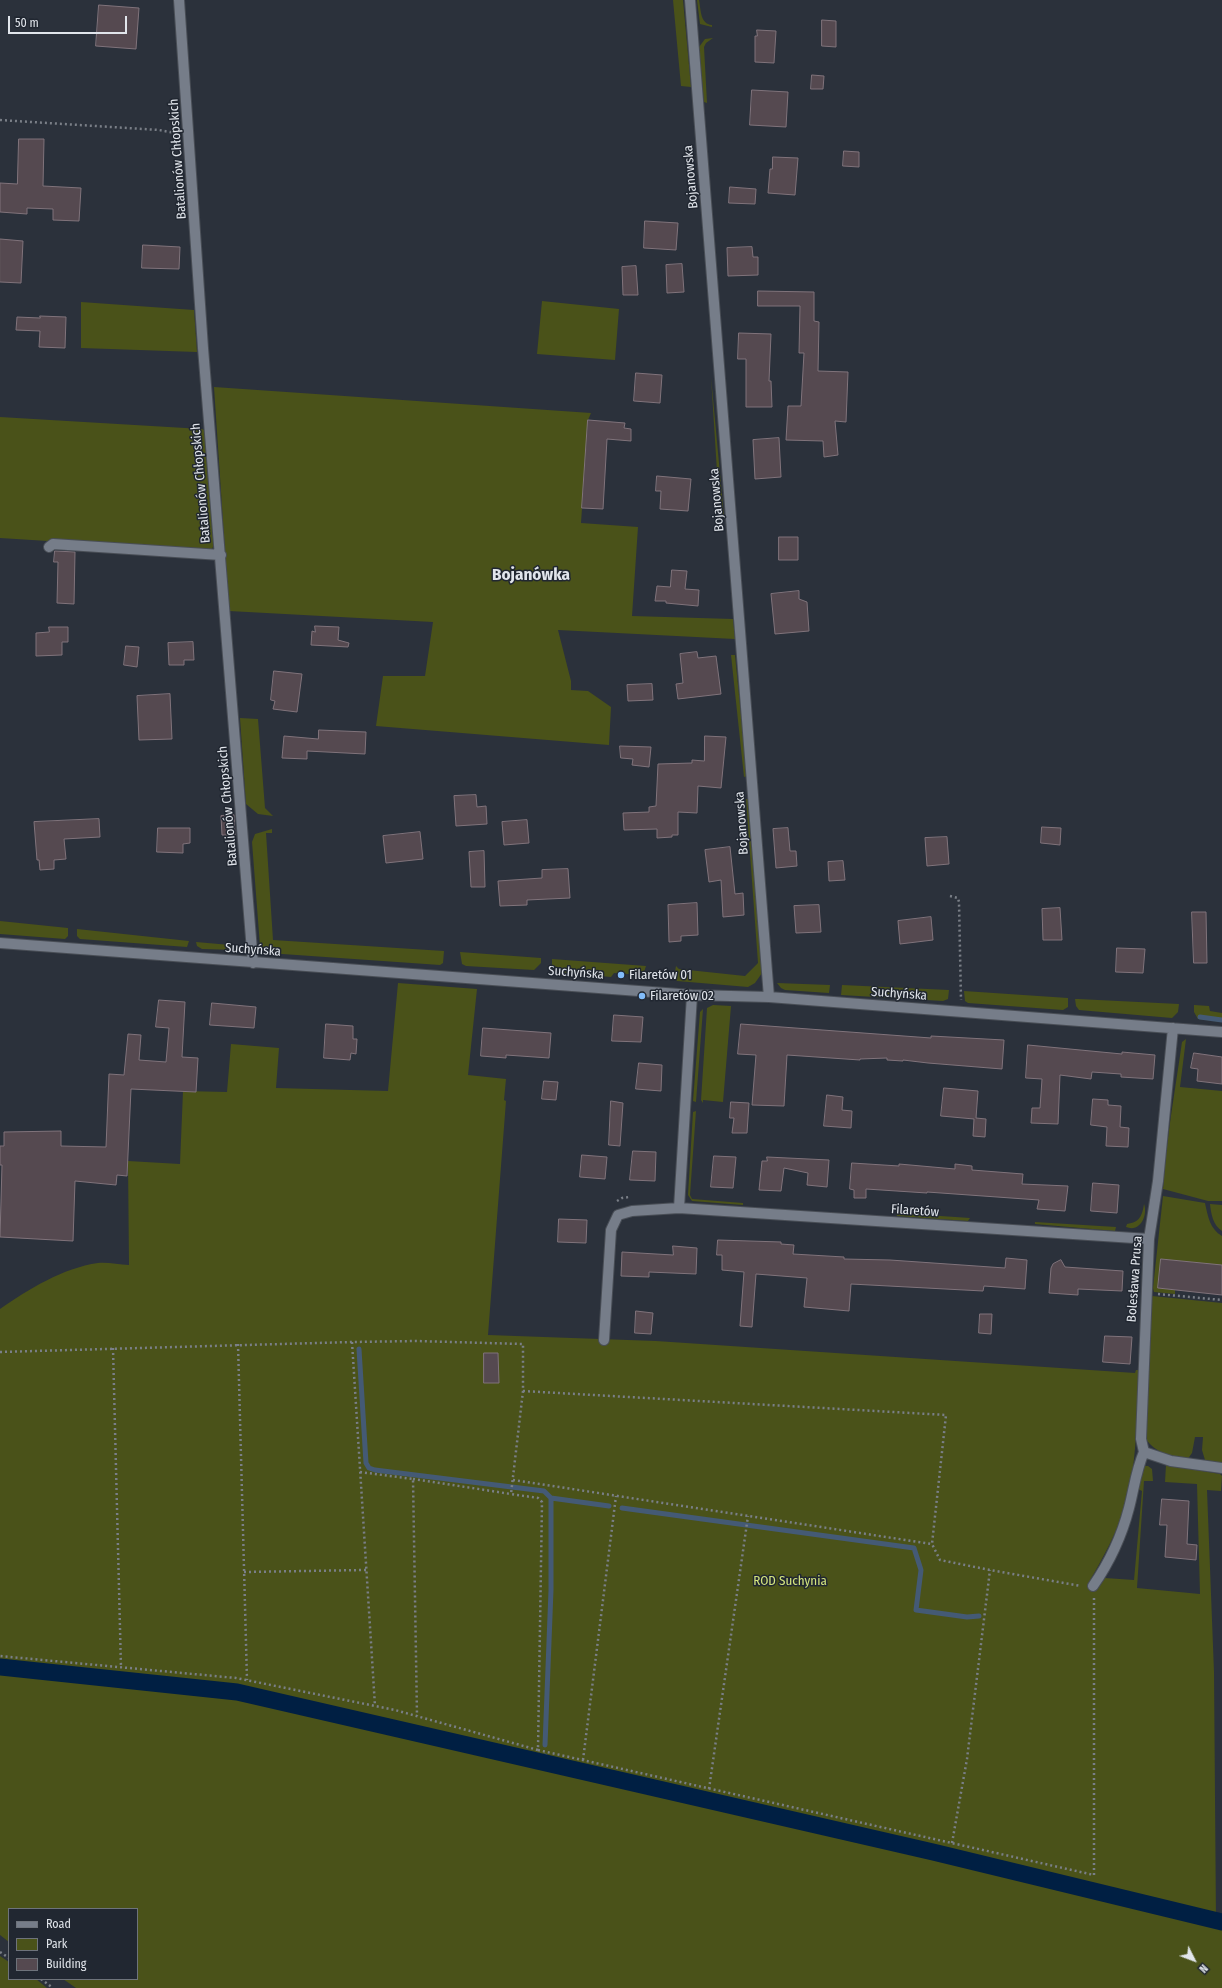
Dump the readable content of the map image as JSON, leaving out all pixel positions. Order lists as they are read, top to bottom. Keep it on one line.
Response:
{"streets":{"street":["Batalionów Chłopskich","Bojanowska","Suchyńska","Filaretów","Bolesława Prusa"]},"crossings":[["Batalionów Chłopskich","Suchyńska"],["Bojanowska","Suchyńska"],["Suchyńska","Bolesława Prusa"],["Filaretów","Bolesława Prusa"]],"districts":["Bojanówka"],"parks":["ROD Suchynia"],"places":["Filaretów 01","Filaretów 02"],"legend":["Road","Park","Building"],"scale_bar":"50 m","north":"bottom right"}
